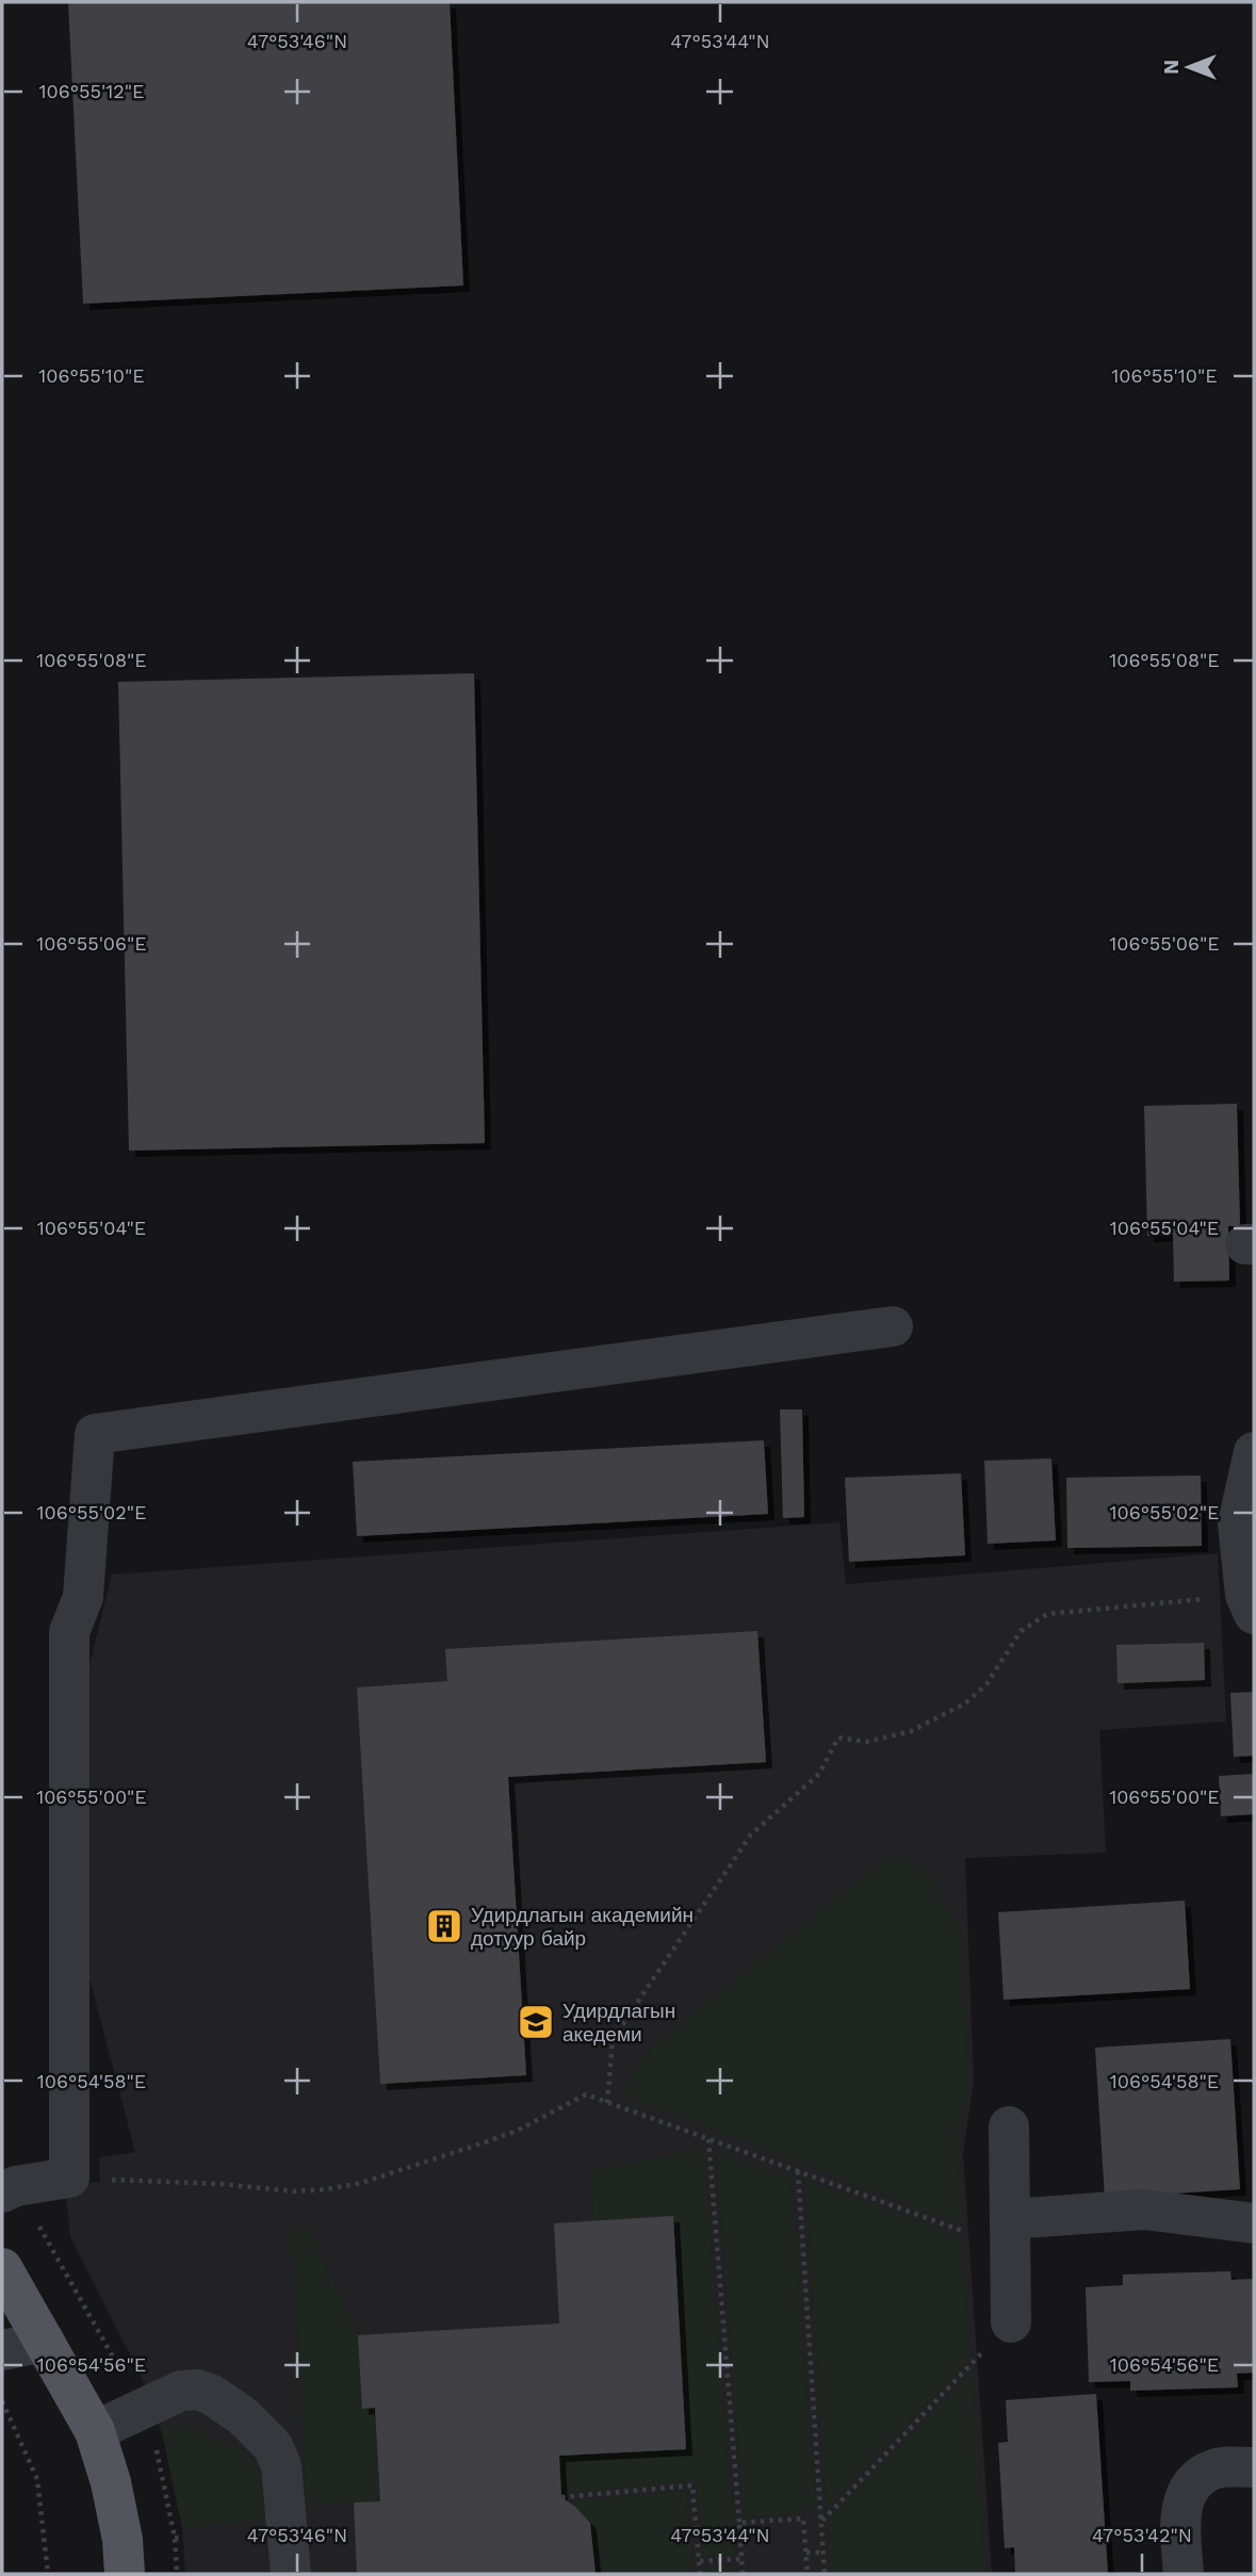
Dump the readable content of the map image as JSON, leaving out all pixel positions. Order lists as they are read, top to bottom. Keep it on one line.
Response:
{"places":{"building":["Удирдлагын академийн дотуур байр"],"school or university":["Удирдлагын акедеми"]},"north":"left","coordinates":["47°53'46\"N","47°53'44\"N","106°55'12\"E","106°55'10\"E","106°55'08\"E","106°55'06\"E","106°55'04\"E","106°55'02\"E","106°55'00\"E","106°54'58\"E","106°54'56\"E","47°53'42\"N"]}
